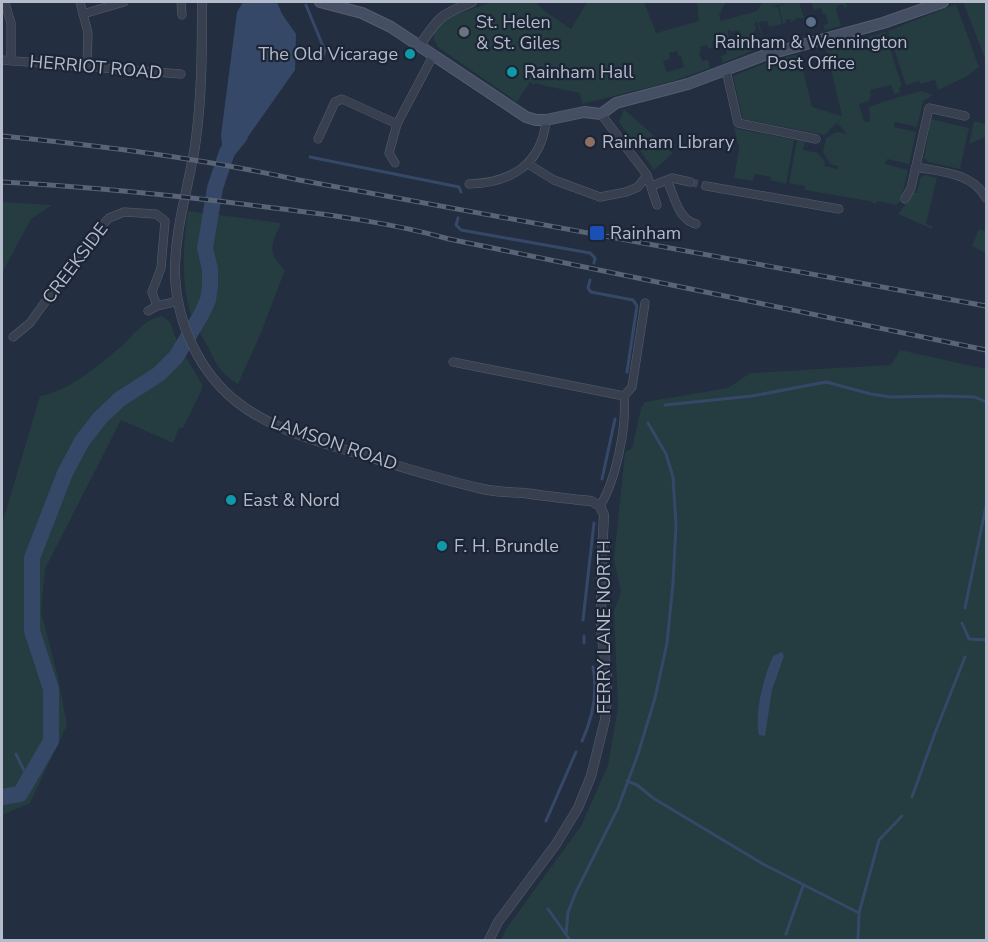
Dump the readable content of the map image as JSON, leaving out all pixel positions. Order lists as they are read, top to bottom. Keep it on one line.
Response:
{"streets":{"street":["HERRIOT ROAD","CREEKSIDE","LAMSON ROAD","FERRY LANE NORTH"]},"crossings":[["LAMSON ROAD","FERRY LANE NORTH"]],"places":{"other":["Rainham & Wennington Post Office","St. Helen & St. Giles","The Old Vicarage","Rainham Hall","Rainham Library","East & Nord","F. H. Brundle"],"transit":["Rainham"]}}
